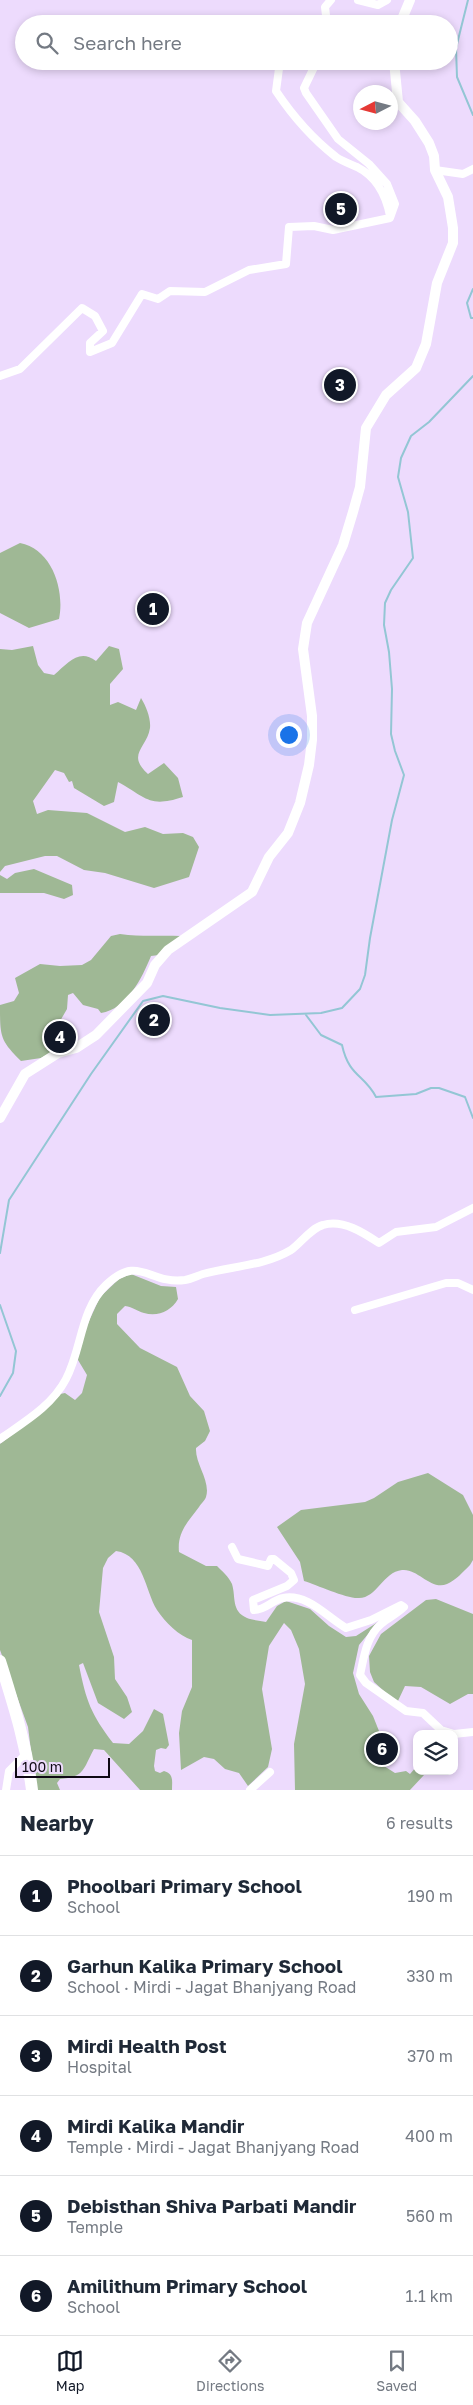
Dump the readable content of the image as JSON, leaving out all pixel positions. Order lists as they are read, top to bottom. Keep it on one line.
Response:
{"scale_bar":"100 m","north":"left","page":{"search":"Search here","pins":["5","3","1","2","4","6"],"scale":"100 m","heading":["Nearby","6 results"],"list":[{"mark":"1","name":"Phoolbari Primary School","note":"School","value":"190 m"},{"mark":"2","name":"Garhun Kalika Primary School","note":"School · Mirdi - Jagat Bhanjyang Road","value":"330 m"},{"mark":"3","name":"Mirdi Health Post","note":"Hospital","value":"370 m"},{"mark":"4","name":"Mirdi Kalika Mandir","note":"Temple · Mirdi - Jagat Bhanjyang Road","value":"400 m"},{"mark":"5","name":"Debisthan Shiva Parbati Mandir","note":"Temple","value":"560 m"},{"mark":"6","name":"Amilithum Primary School","note":"School","value":"1.1 km"}],"nav":["Map","Directions","Saved"]}}
